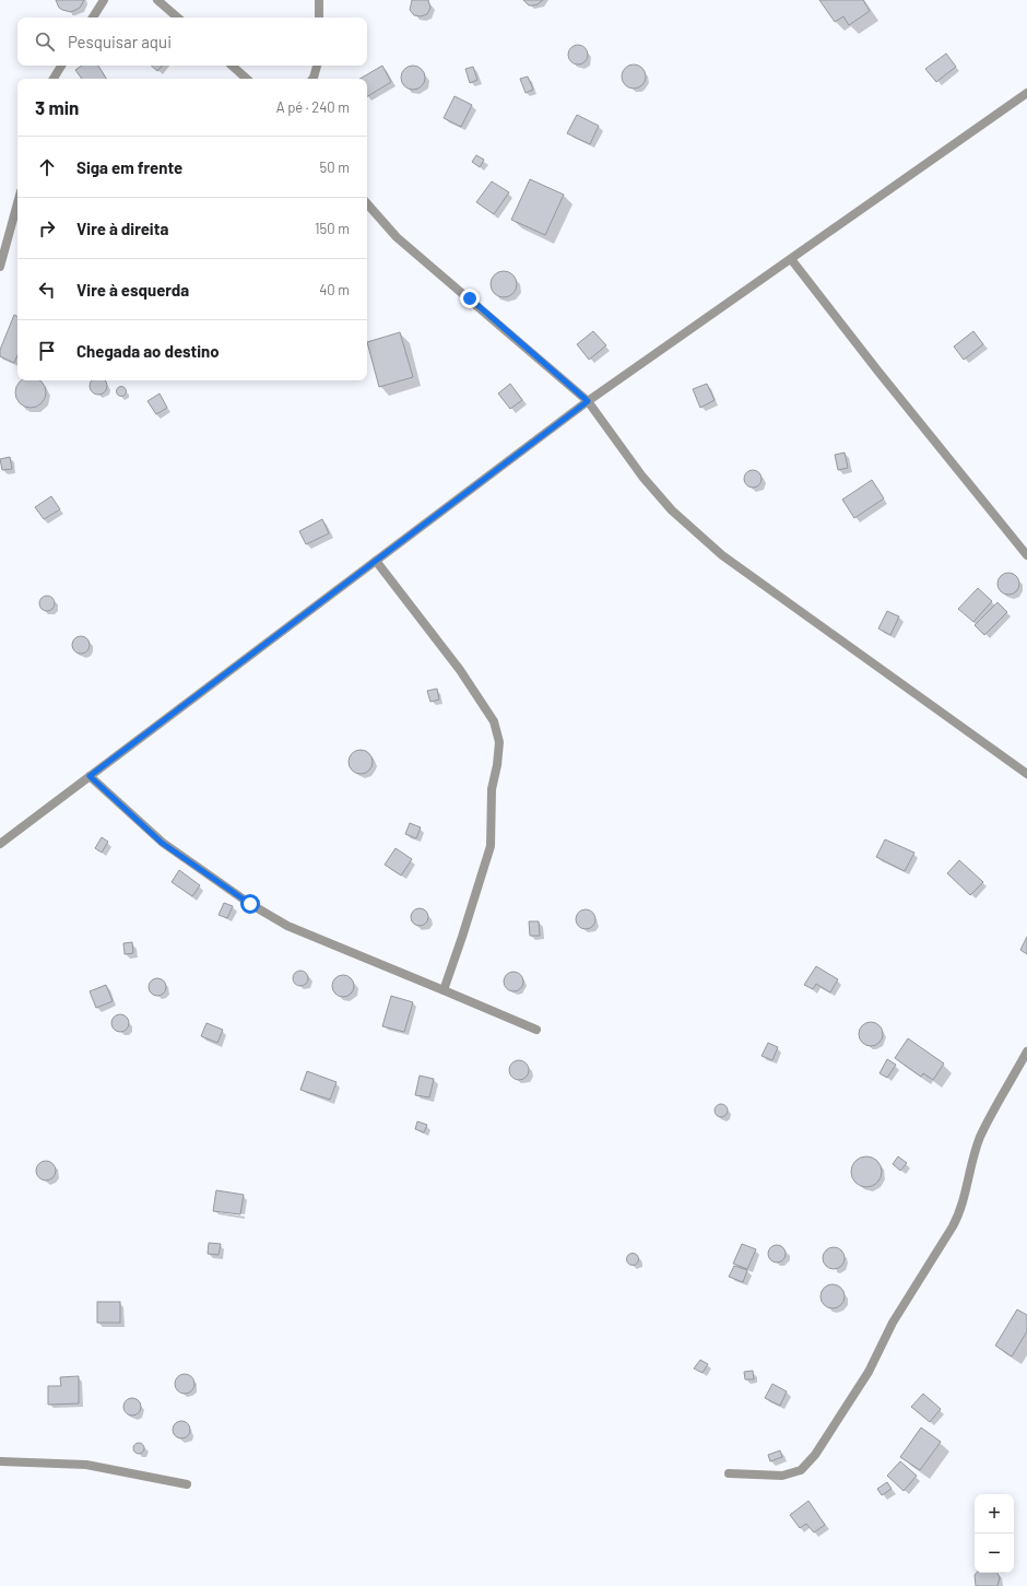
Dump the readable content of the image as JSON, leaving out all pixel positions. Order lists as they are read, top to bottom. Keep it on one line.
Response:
{"page":{"search":"Pesquisar aqui","heading":["3 min","A pé · 240 m"],"list":[["Siga em frente","50 m"],["Vire à direita","150 m"],["Vire à esquerda","40 m"],"Chegada ao destino"],"map_buttons":["+","−"]}}
